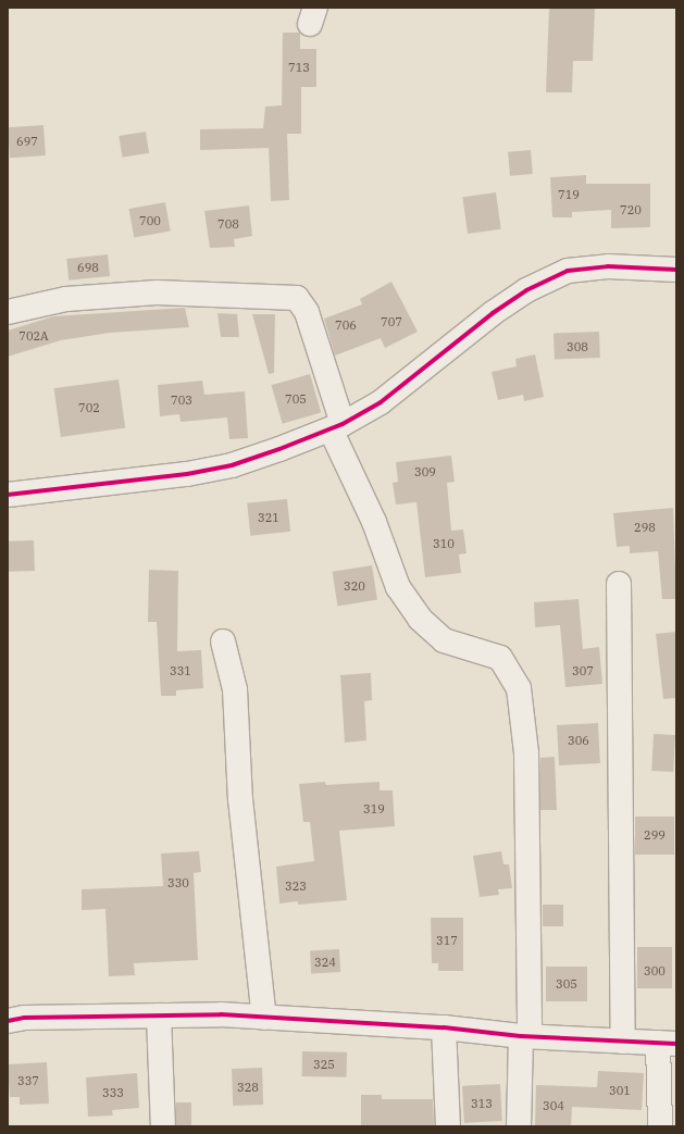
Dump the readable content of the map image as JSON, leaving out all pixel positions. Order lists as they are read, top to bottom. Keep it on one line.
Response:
{"house_numbers":["713","697","719","720","700","708","698","707","706","702A","308","705","703","702","309","321","298","310","320","331","307","306","319","299","330","323","317","324","300","305","325","337","328","301","333","313","304"]}
